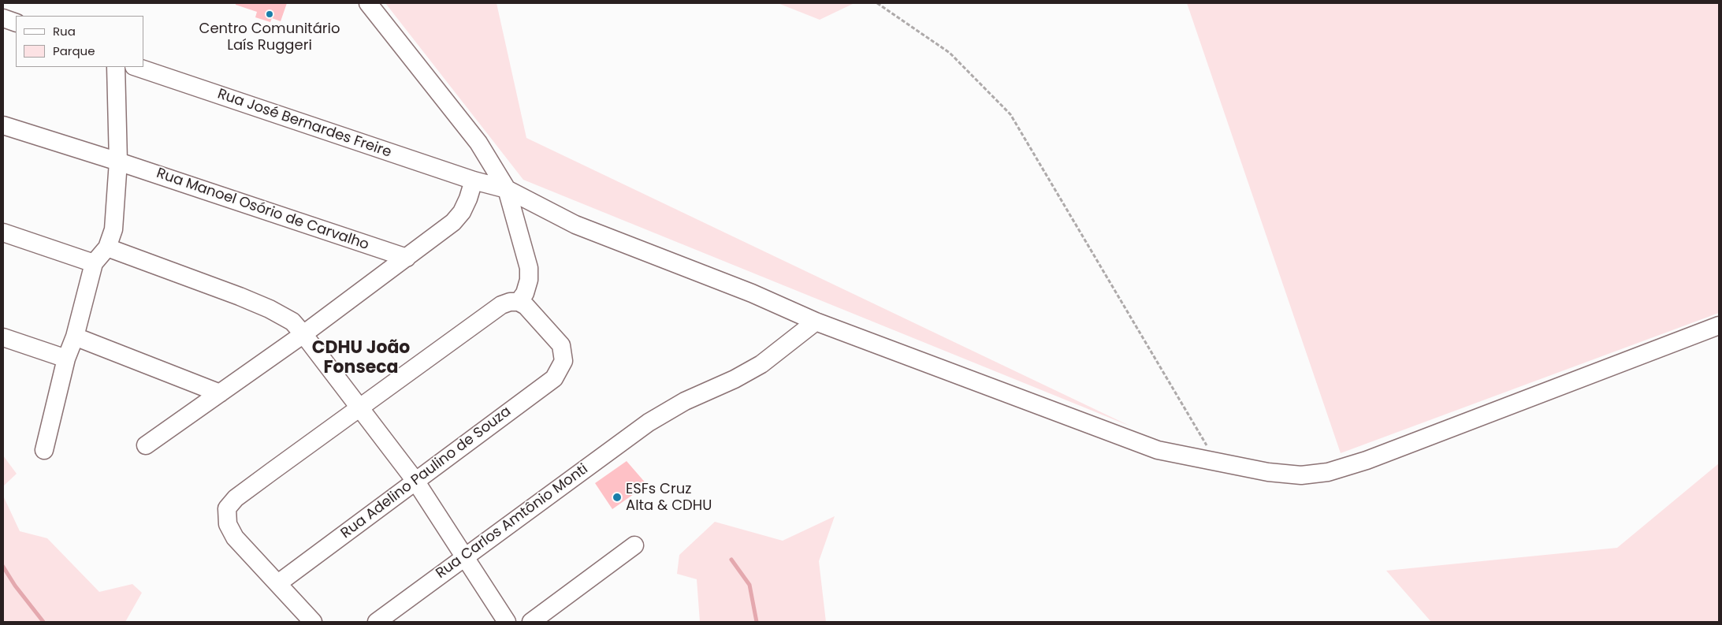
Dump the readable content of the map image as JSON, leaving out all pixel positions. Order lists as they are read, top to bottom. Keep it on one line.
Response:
{"streets":{"street":["Rua José Bernardes Freire","Rua Manoel Osório de Carvalho","Rua Adelino Paulino de Souza","Rua Carlos Amtônio Monti"]},"crossings":[["Rua José Bernardes Freire","Rua Carlos Amtônio Monti"]],"districts":["CDHU João Fonseca"],"places":["Centro Comunitário Laís Ruggeri","ESFs Cruz Alta & CDHU"],"legend":["Rua","Parque"]}
